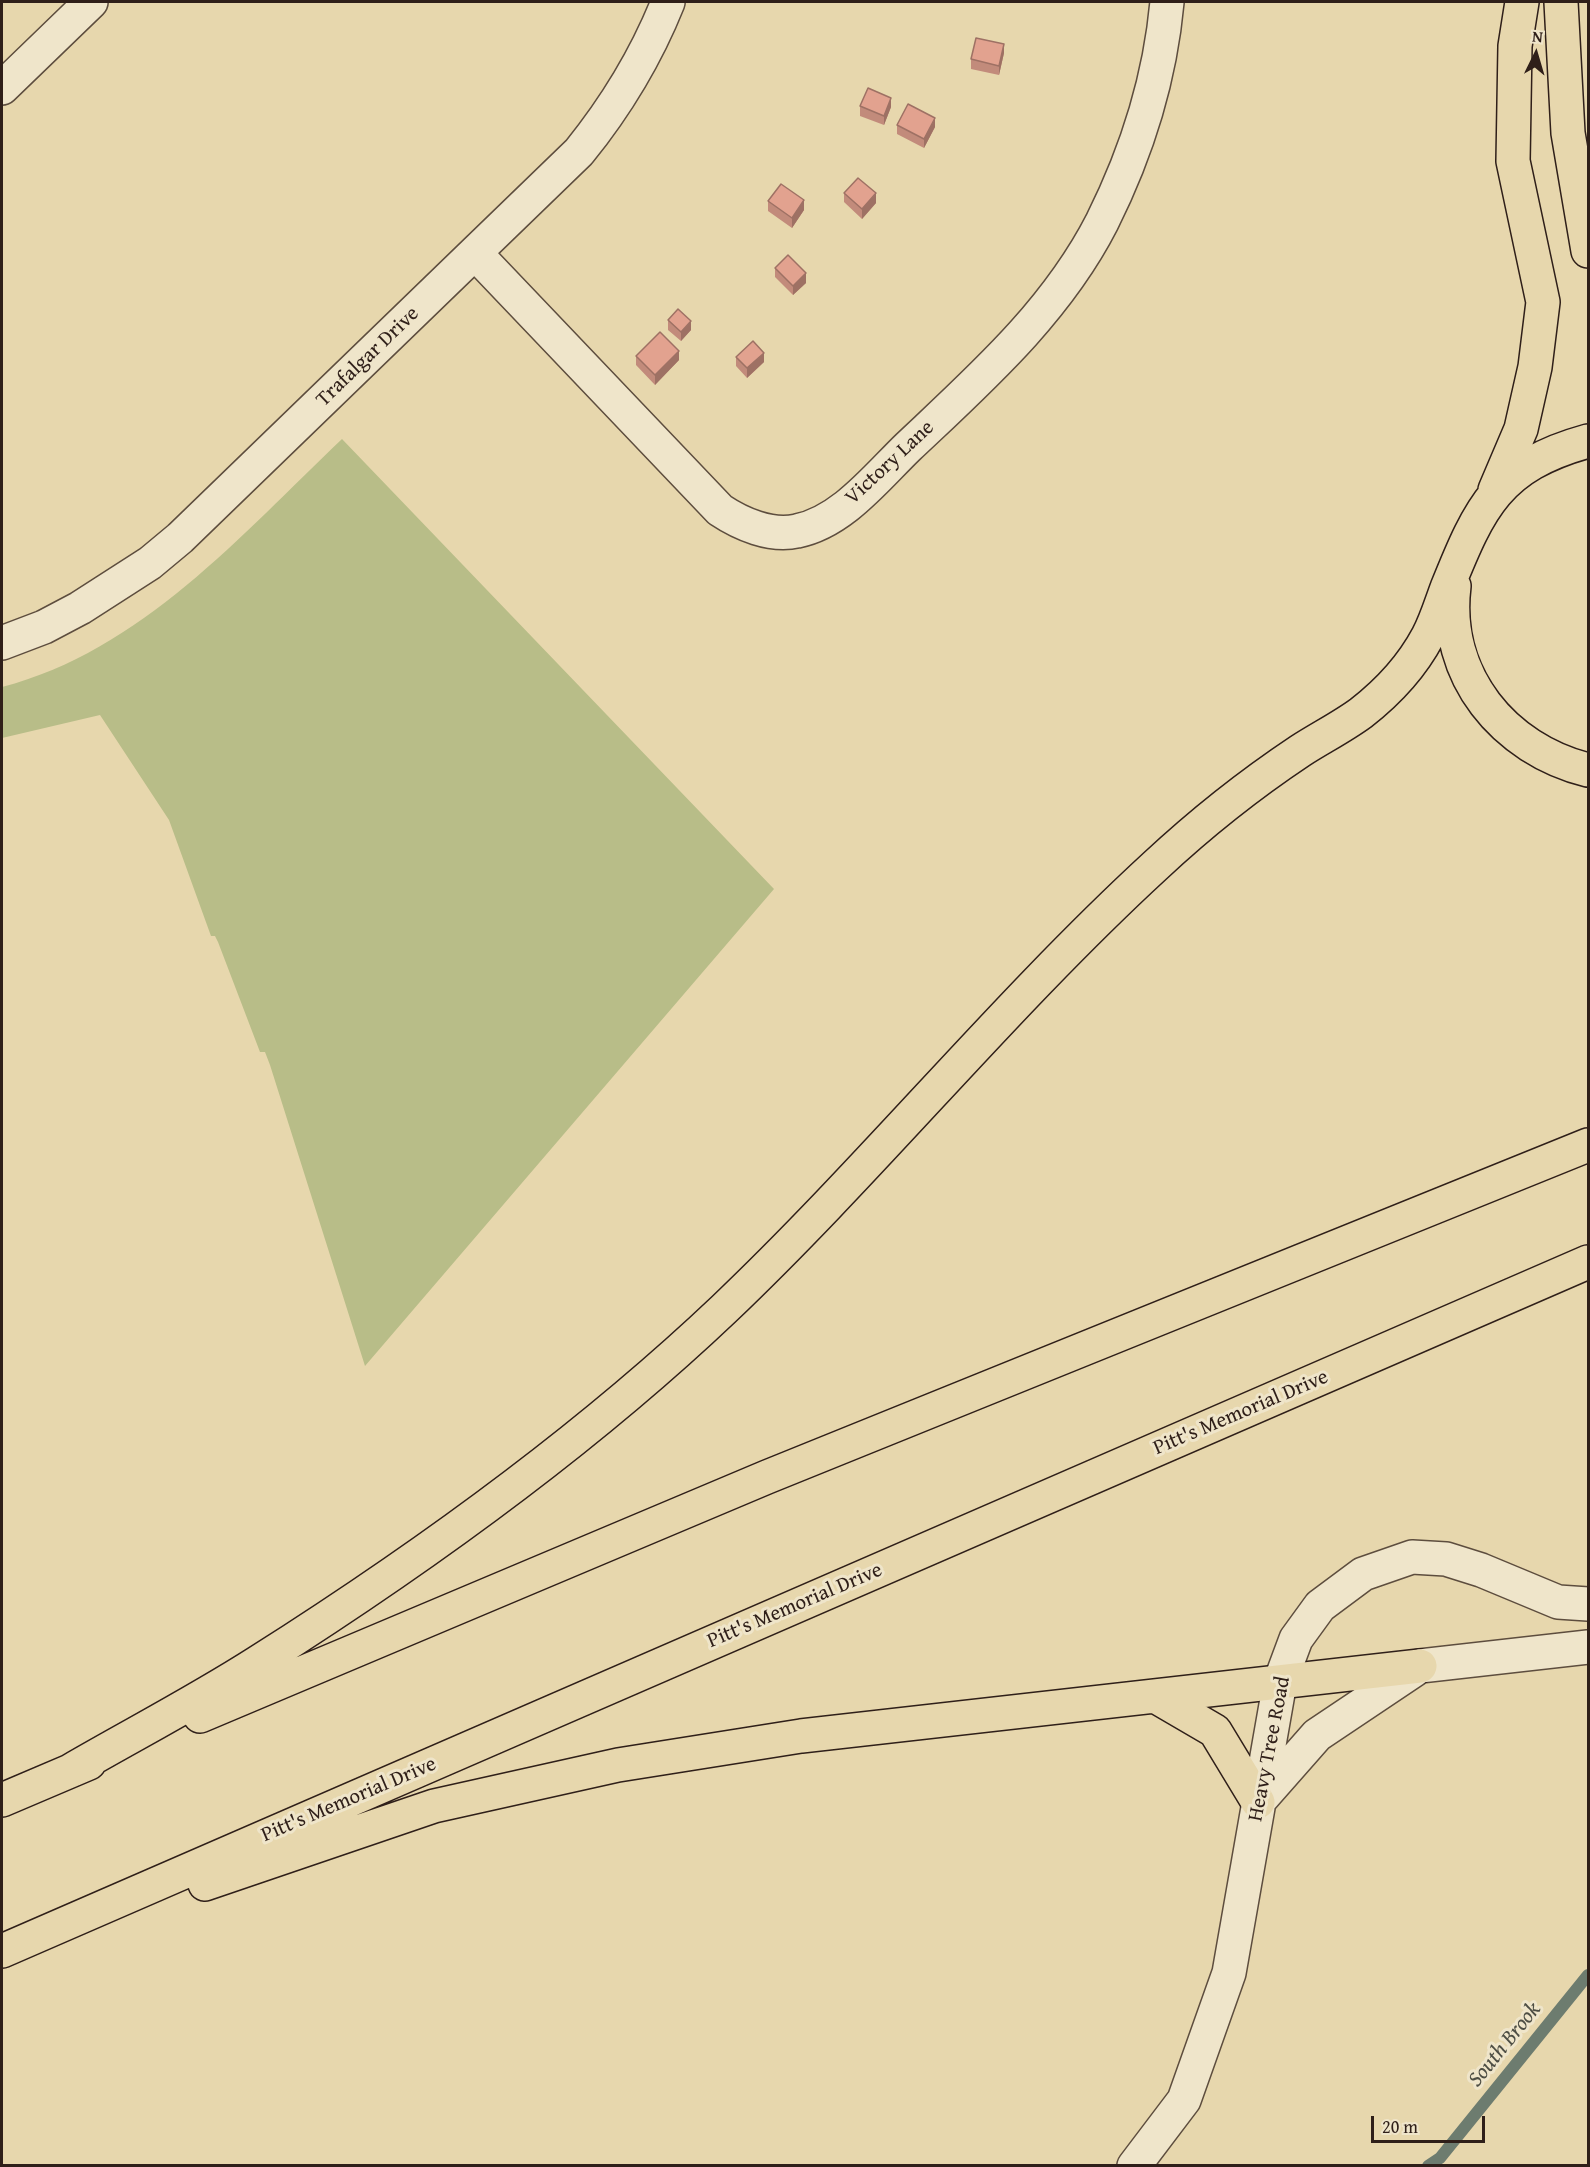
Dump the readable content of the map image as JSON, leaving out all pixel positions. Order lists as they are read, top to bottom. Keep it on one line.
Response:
{"streets":{"highway":["Pitt's Memorial Drive"],"street":["Trafalgar Drive","Victory Lane","Heavy Tree Road"]},"crossings":[["Trafalgar Drive","Victory Lane"]],"water":["South Brook"],"scale_bar":"20 m","north":"top"}
